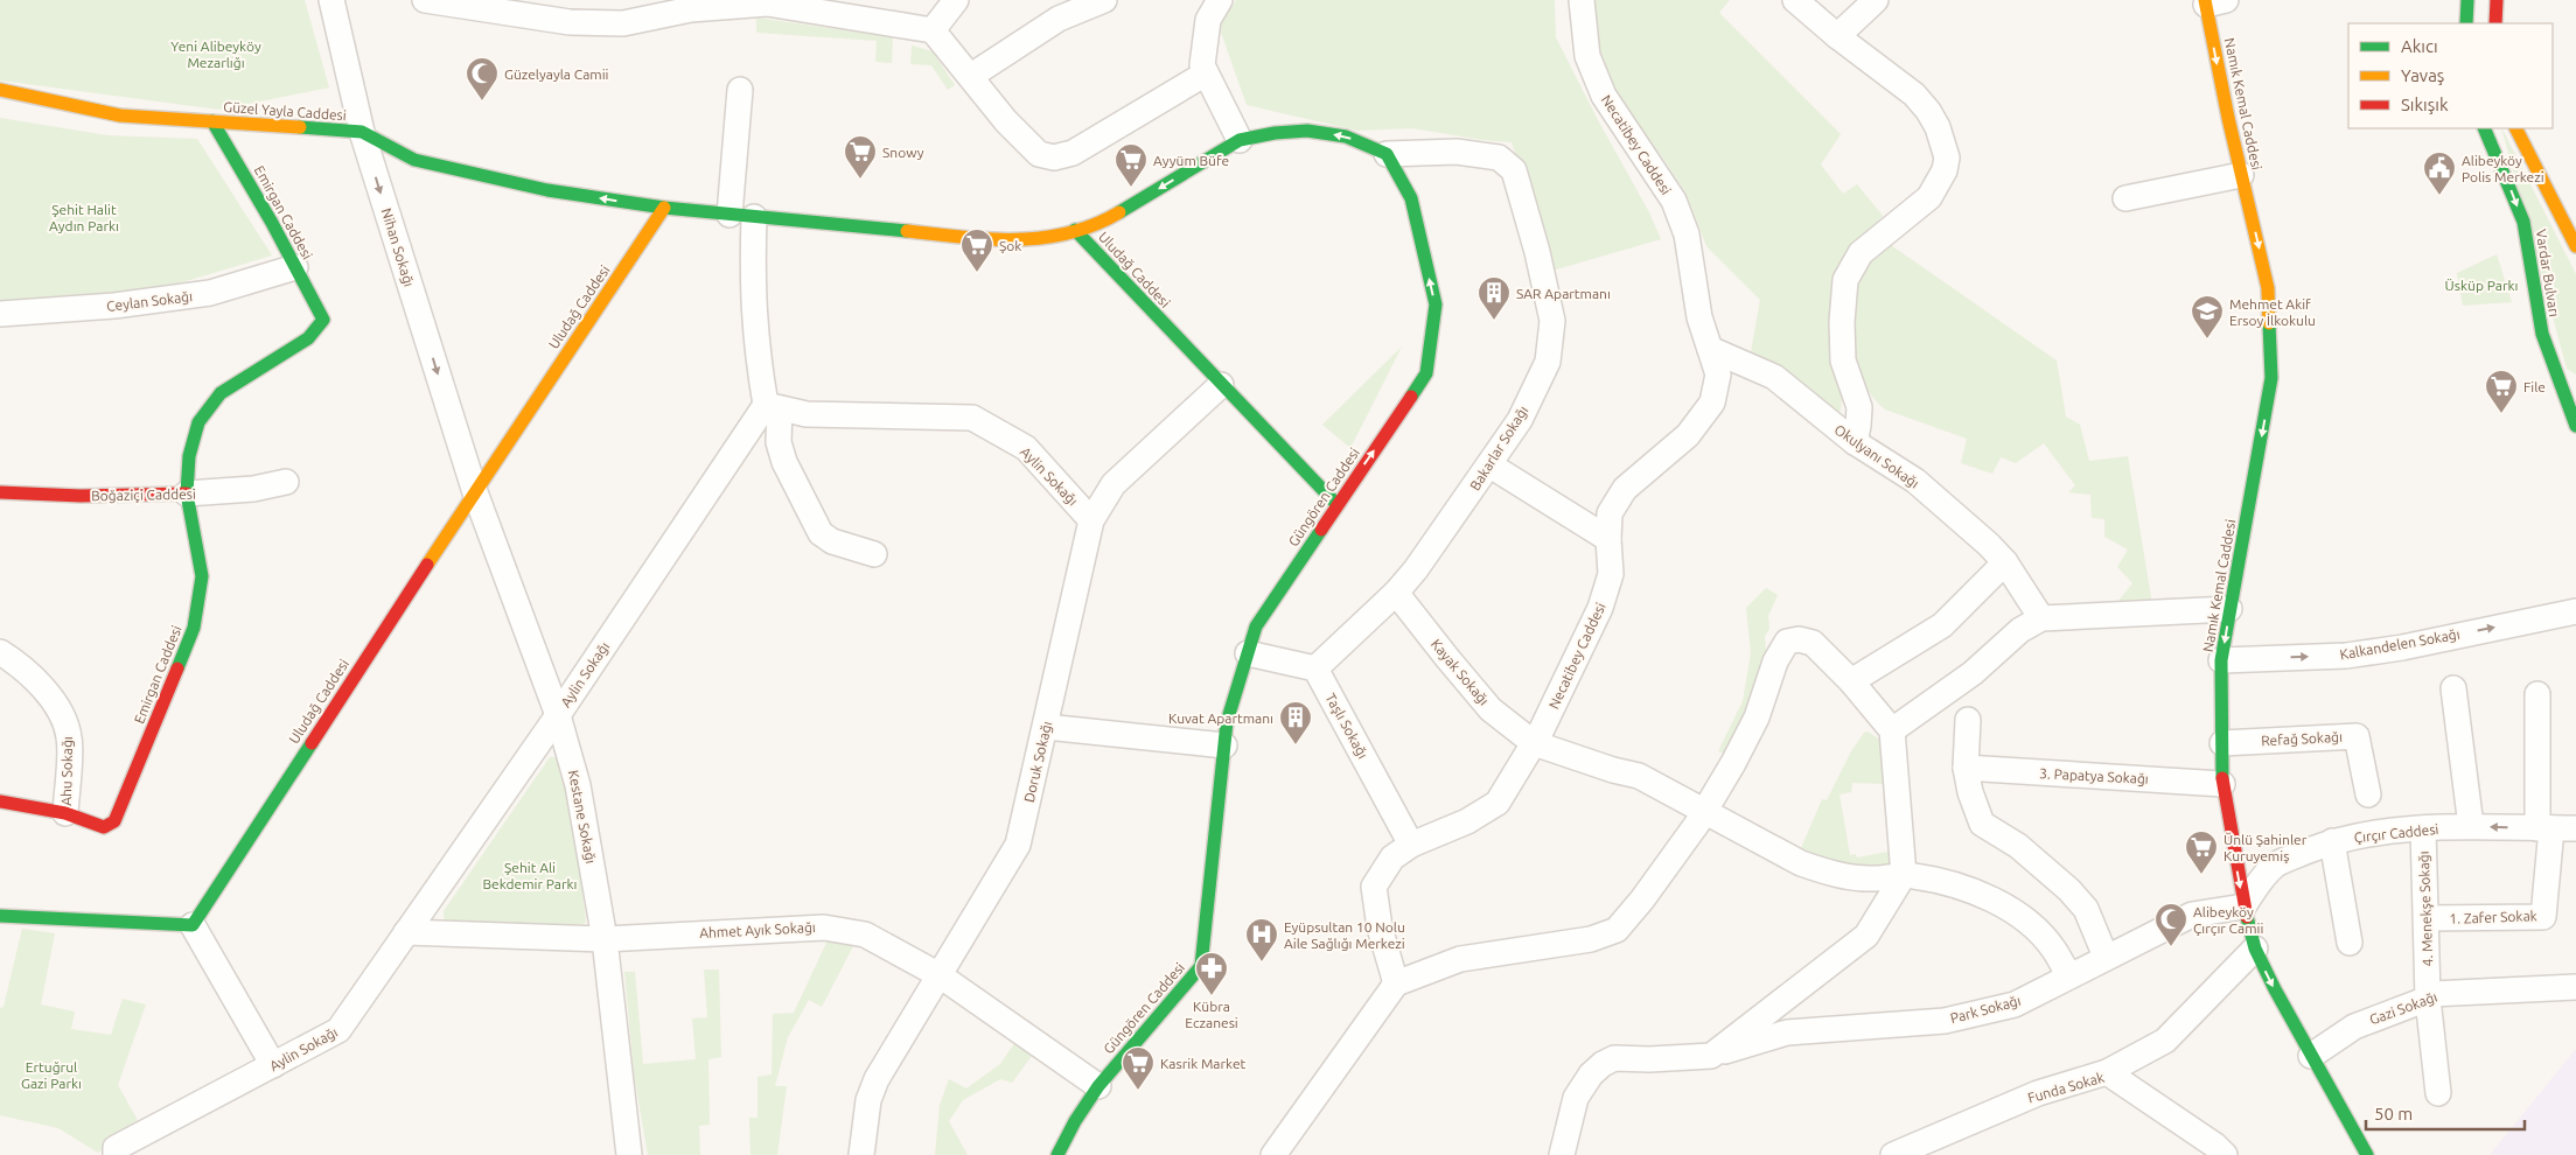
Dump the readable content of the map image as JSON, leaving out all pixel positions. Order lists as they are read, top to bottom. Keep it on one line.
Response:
{"streets":{"main road":["Namık Kemal Caddesi","Güzel Yayla Caddesi","Emirgan Caddesi","Uludağ Caddesi","Vardar Bulvarı","Boğaziçi Caddesi","Güngören Caddesi"],"street":["Necatibey Caddesi","Nihan Sokağı","Ceylan Sokağı","Bakarlar Sokağı","Okulyanı Sokağı","Aylin Sokağı","Kalkandelen Sokağı","Kayak Sokağı","Taşlı Sokağı","Refağ Sokağı","Doruk Sokağı","Ahu Sokağı","3. Papatya Sokağı","Kestane Sokağı","Çırçır Caddesi","4. Menekşe Sokağı","1. Zafer Sokak","Ahmet Ayık Sokağı","Gazi Sokağı","Park Sokağı","Funda Sokak"]},"crossings":[["Namık Kemal Caddesi","Kalkandelen Sokağı"],["Namık Kemal Caddesi","Refağ Sokağı"],["Namık Kemal Caddesi","3. Papatya Sokağı"],["Namık Kemal Caddesi","Çırçır Caddesi"],["Namık Kemal Caddesi","Gazi Sokağı"],["Namık Kemal Caddesi","Park Sokağı"],["Güzel Yayla Caddesi","Emirgan Caddesi"],["Güzel Yayla Caddesi","Nihan Sokağı"],["Güzel Yayla Caddesi","Uludağ Caddesi"],["Necatibey Caddesi","Okulyanı Sokağı"],["Necatibey Caddesi","Kayak Sokağı"],["Necatibey Caddesi","Taşlı Sokağı"],["Emirgan Caddesi","Ceylan Sokağı"],["Emirgan Caddesi","Boğaziçi Caddesi"],["Emirgan Caddesi","Ahu Sokağı"],["Nihan Sokağı","Uludağ Caddesi"],["Nihan Sokağı","Kestane Sokağı"],["Uludağ Caddesi","Güngören Caddesi"],["Uludağ Caddesi","Doruk Sokağı"],["Uludağ Caddesi","Kestane Sokağı"],["Bakarlar Sokağı","Güngören Caddesi"],["Bakarlar Sokağı","Kayak Sokağı"],["Bakarlar Sokağı","Taşlı Sokağı"],["Aylin Sokağı","Doruk Sokağı"],["Aylin Sokağı","Kestane Sokağı"],["Aylin Sokağı","Ahmet Ayık Sokağı"],["Güngören Caddesi","Ahmet Ayık Sokağı"],["Kayak Sokağı","Park Sokağı"],["Doruk Sokağı","Ahmet Ayık Sokağı"],["Kestane Sokağı","Ahmet Ayık Sokağı"],["Çırçır Caddesi","4. Menekşe Sokağı"],["Çırçır Caddesi","1. Zafer Sokak"],["Çırçır Caddesi","Park Sokağı"],["4. Menekşe Sokağı","1. Zafer Sokak"],["4. Menekşe Sokağı","Gazi Sokağı"]],"one_way":["Namık Kemal Caddesi","Güzel Yayla Caddesi","Nihan Sokağı","Kalkandelen Sokağı"],"parks":["Yeni Alibeyköy Mezarlığı","Şehit Halit Aydın Parkı","Üsküp Parkı","Şehit Ali Bekdemir Parkı","Ertuğrul Gazi Parkı"],"places":{"mosque":["Güzelyayla Camii","Alibeyköy Çırçır Camii"],"supermarket":["Snowy","Ayyüm Büfe","Şok","File","Ünlü Şahinler Kuruyemiş","Kasrik Market"],"public building":["Alibeyköy Polis Merkezi"],"building":["SAR Apartmanı","Kuvat Apartmanı"],"school or university":["Mehmet Akif Ersoy İlkokulu"],"hospital":["Eyüpsultan 10 Nolu Aile Sağlığı Merkezi"],"pharmacy":["Kübra Eczanesi"]},"legend":["Akıcı","Yavaş","Sıkışık"],"scale_bar":"50 m"}
